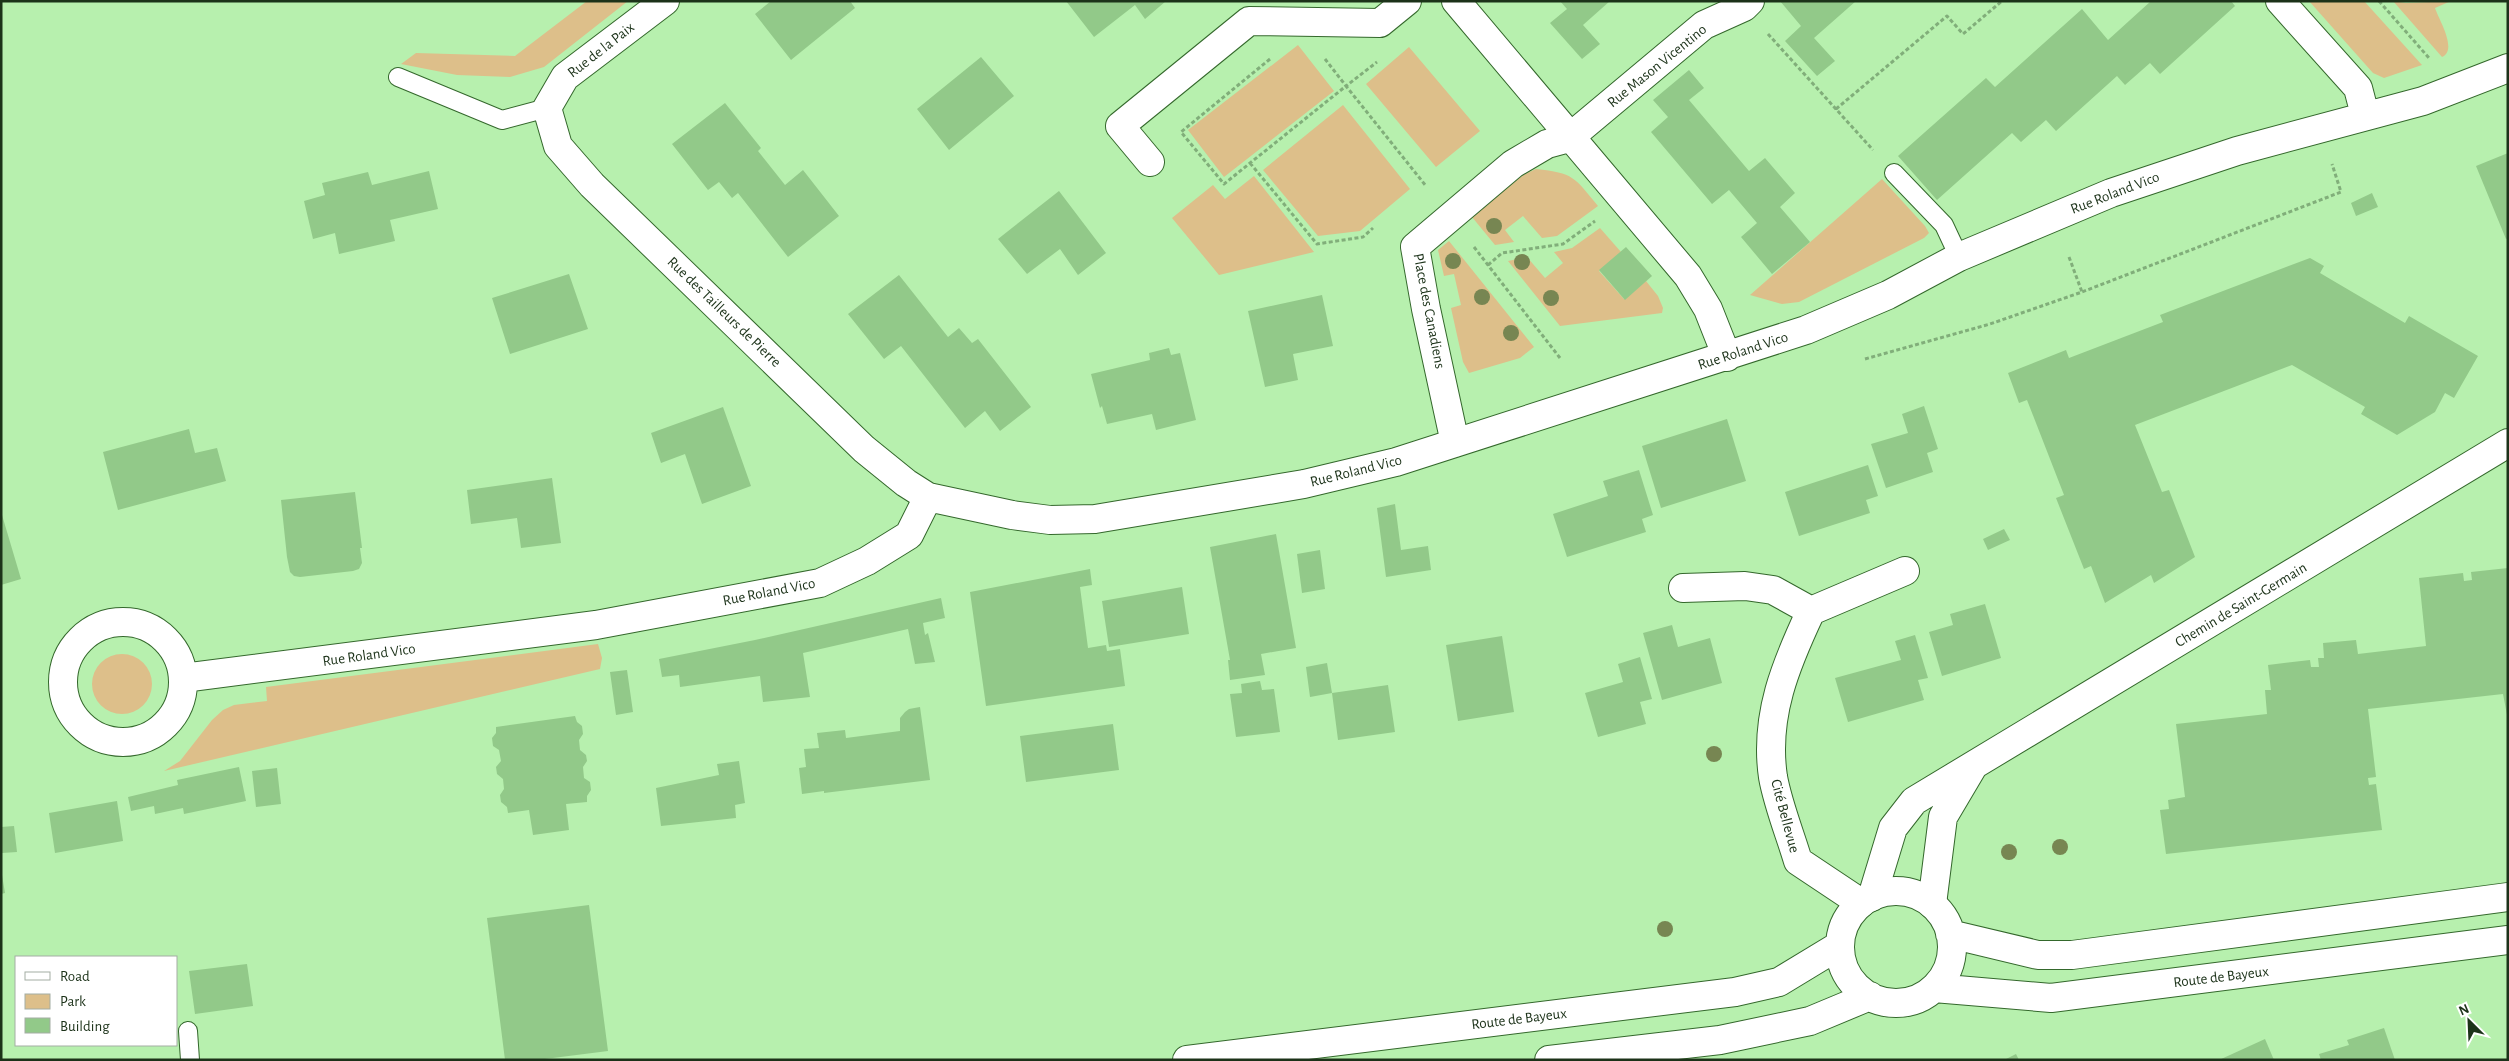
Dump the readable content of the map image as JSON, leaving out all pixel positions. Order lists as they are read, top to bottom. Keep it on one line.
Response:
{"streets":{"street":["Rue de la Paix","Rue Mason Vicentino","Rue Roland Vico","Place des Canadiens","Rue des Tailleurs de Pierre","Chemin de Saint-Germain","Cité Bellevue","Route de Bayeux"]},"crossings":[["Rue de la Paix","Rue des Tailleurs de Pierre"],["Rue Mason Vicentino","Place des Canadiens"],["Rue Roland Vico","Place des Canadiens"],["Rue Roland Vico","Rue des Tailleurs de Pierre"],["Chemin de Saint-Germain","Cité Bellevue"],["Chemin de Saint-Germain","Route de Bayeux"],["Cité Bellevue","Route de Bayeux"]],"legend":["Road","Park","Building"],"north":"top left"}
